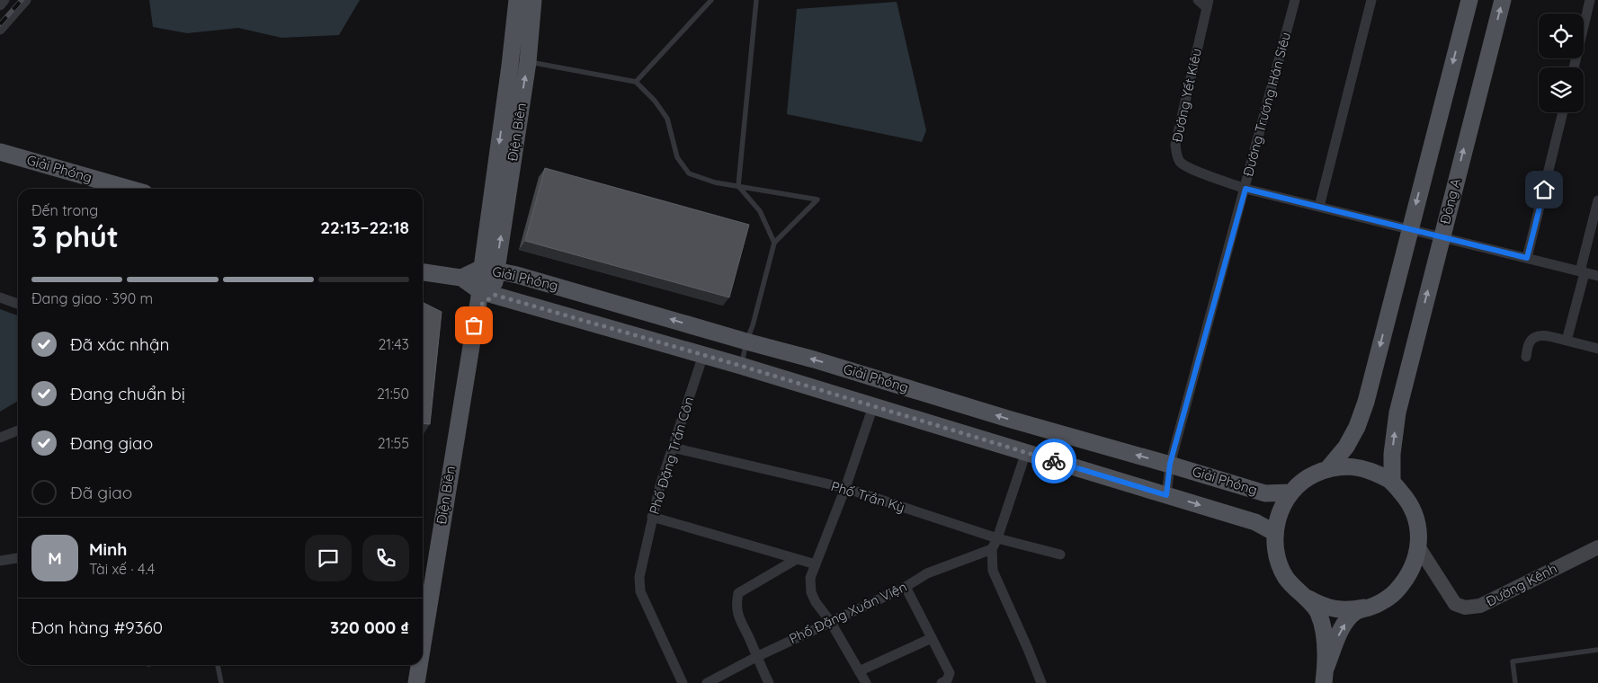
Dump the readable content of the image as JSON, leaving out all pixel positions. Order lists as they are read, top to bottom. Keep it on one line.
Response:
{"streets":{"main road":["Điện Biên","Giải Phóng","Đông A"],"street":["Đường Yết Kiêu","Đường Trương Hán Siêu","Phố Đặng Trần Côn","Phố Trần Kỳ","Đường Kênh","Phố Đặng Xuân Viện"]},"crossings":[["Đường Yết Kiêu","Đường Trương Hán Siêu"],["Đường Yết Kiêu","Đông A"],["Đường Trương Hán Siêu","Giải Phóng"],["Điện Biên","Giải Phóng"],["Giải Phóng","Đông A"],["Giải Phóng","Phố Đặng Trần Côn"],["Giải Phóng","Đường Kênh"],["Đông A","Đường Kênh"],["Phố Đặng Trần Côn","Phố Trần Kỳ"]],"page":{"heading":["3 phút","Đến trong","22:13–22:18"],"panel":["Minh","Tài xế · 4.4","Đơn hàng #9360","320 000 ₫"],"bar":"Đang giao · 390 m","list":[["Đã xác nhận","21:43"],["Đang chuẩn bị","21:50"],["Đang giao","21:55"],"Đã giao"],"round":"M"}}
